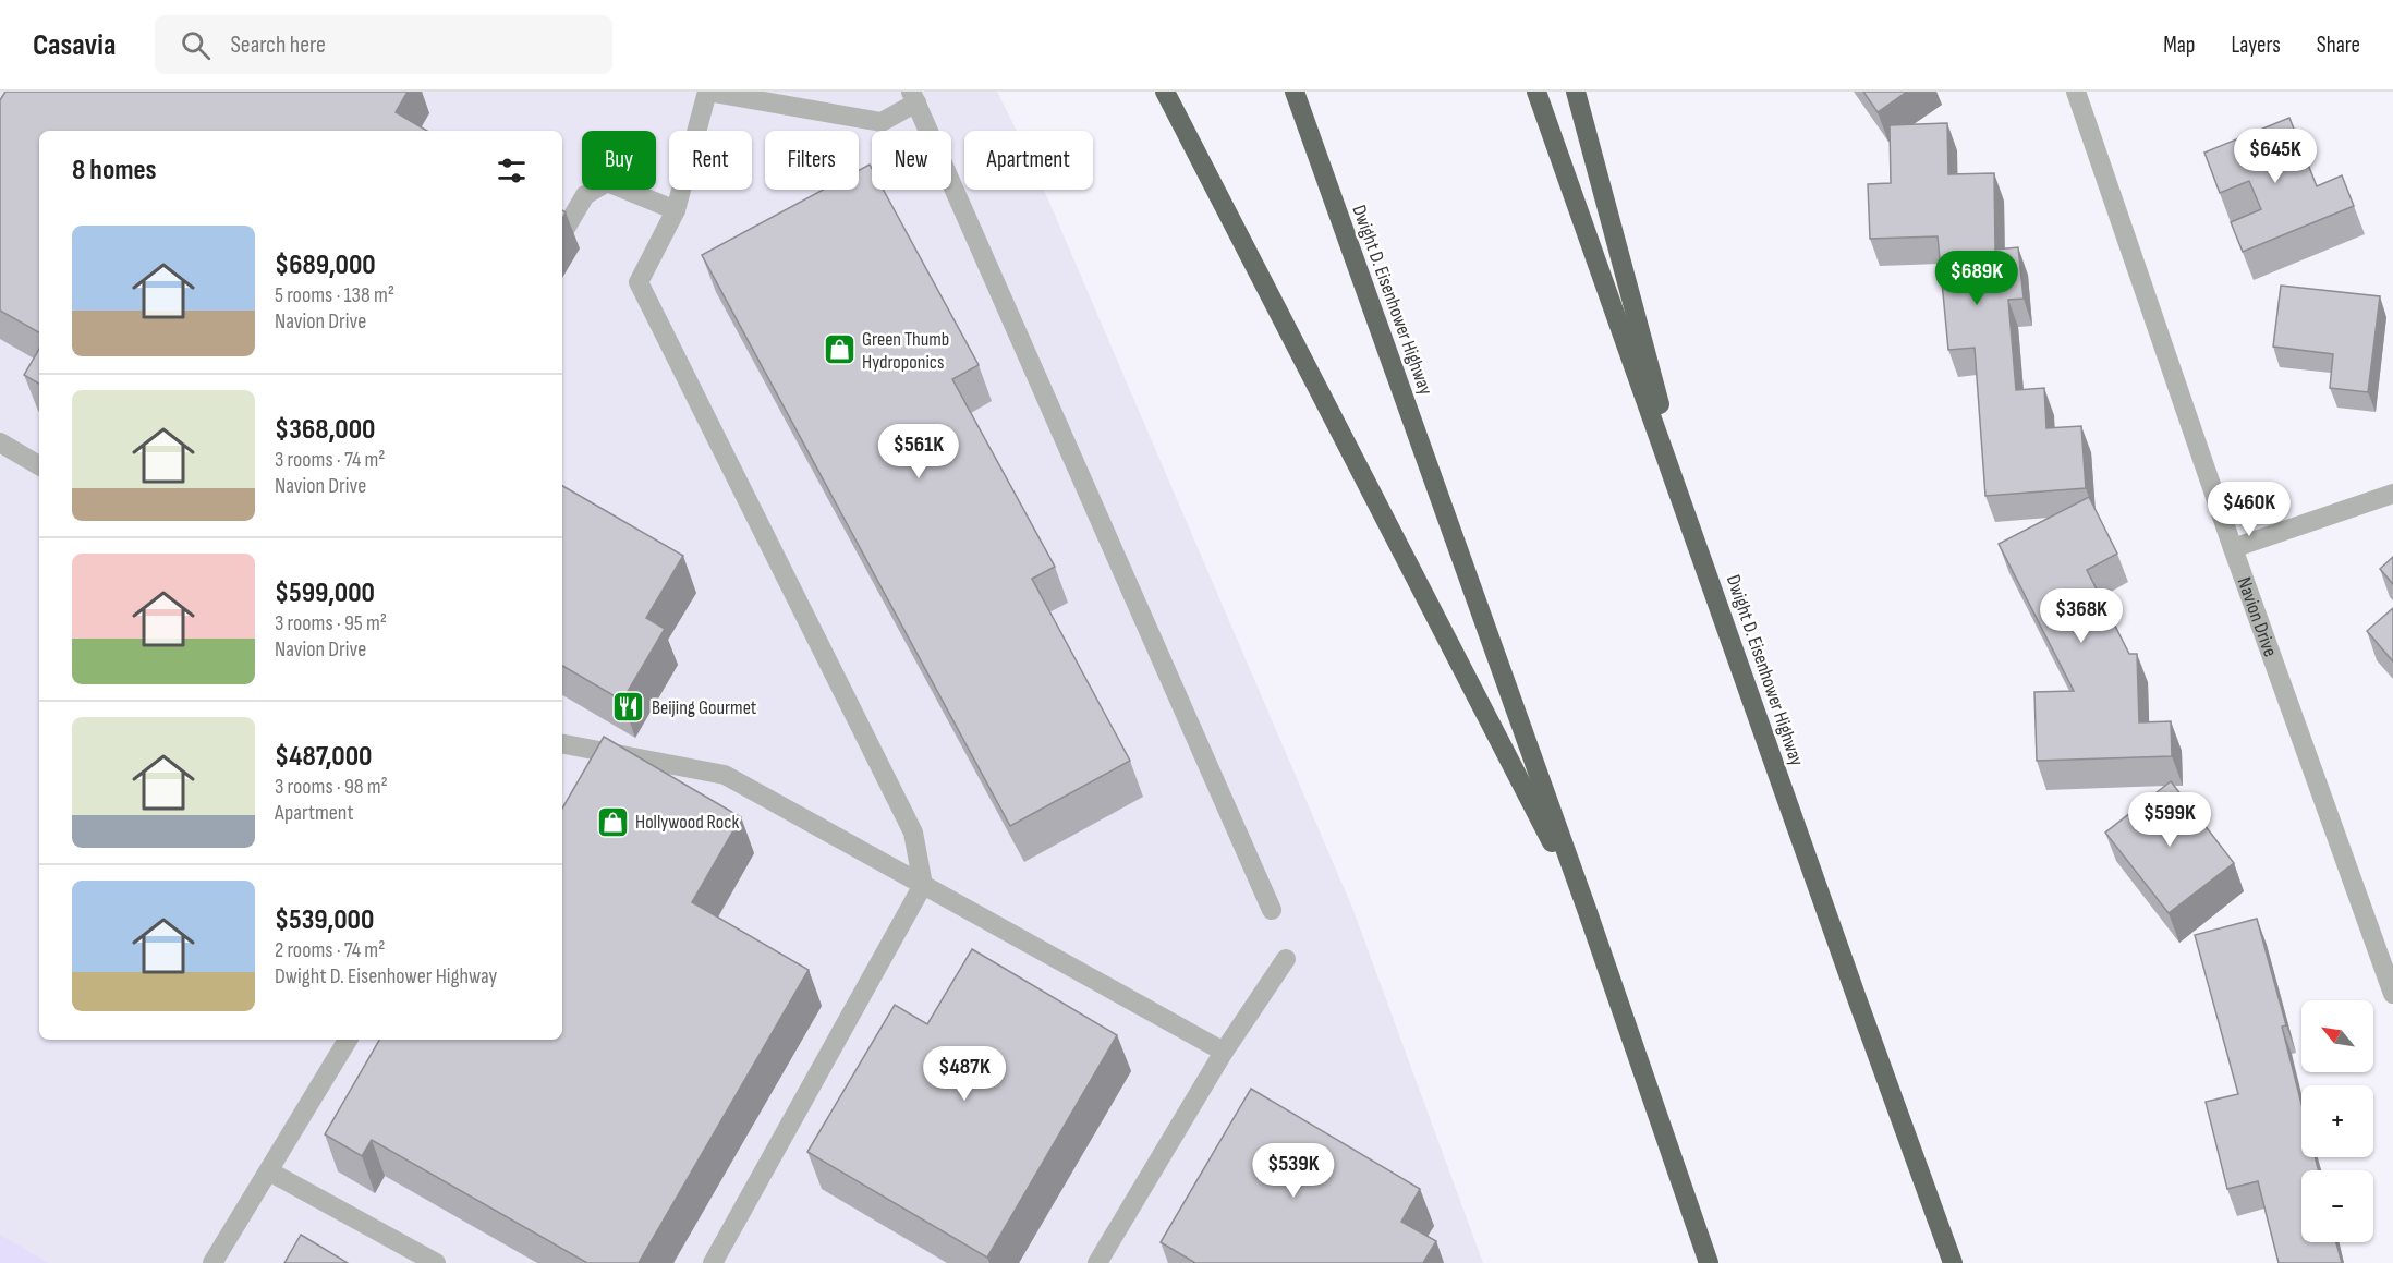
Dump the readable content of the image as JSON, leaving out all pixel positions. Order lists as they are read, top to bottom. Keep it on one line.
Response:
{"streets":{"highway":["Dwight D. Eisenhower Highway"],"street":["Navion Drive"]},"places":{"shop":["Green Thumb Hydroponics","Hollywood Rock"],"restaurant":["Beijing Gourmet"]},"north":"top left","page":{"header":"Casavia","search":"Search here","nav":["Map","Layers","Share"],"price":["$645K","$689K","$561K","$460K","$368K","$599K","$487K","$539K"],"chip":["Buy","Rent","Filters","New","Apartment"],"heading":"8 homes","list":[{"name":"$689,000","note":"5 rooms · 138 m² · Navion Drive"},{"name":"$368,000","note":"3 rooms · 74 m² · Navion Drive"},{"name":"$599,000","note":"3 rooms · 95 m² · Navion Drive"},{"name":"$487,000","note":"3 rooms · 98 m² · Apartment"},{"name":"$539,000","note":"2 rooms · 74 m² · Dwight D. Eisenhower Highway"}],"map_buttons":["+","−"]}}
